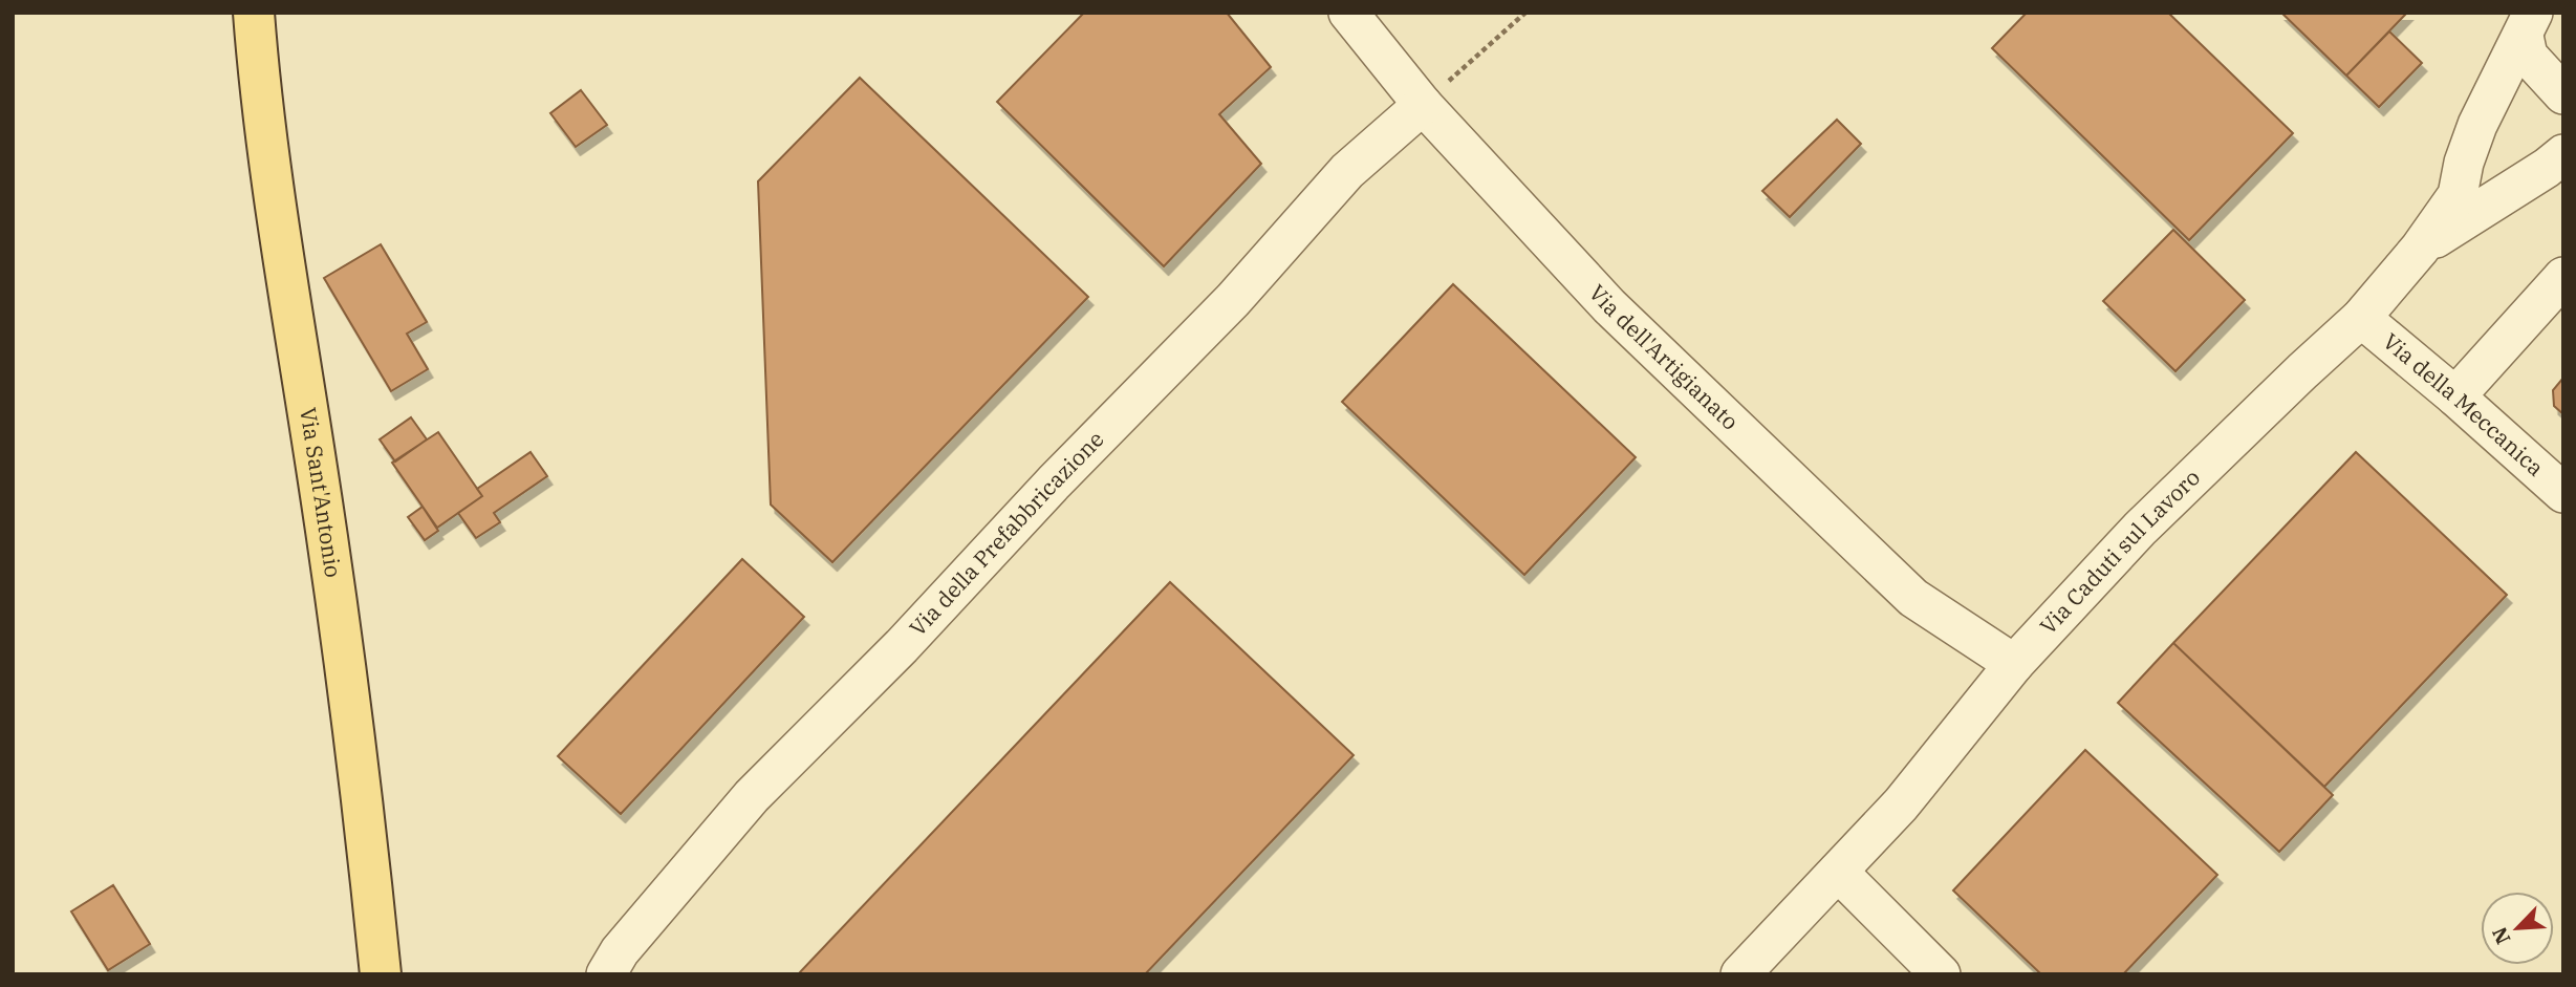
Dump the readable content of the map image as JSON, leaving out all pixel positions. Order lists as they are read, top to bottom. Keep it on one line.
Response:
{"streets":{"main road":["Via Sant'Antonio"],"street":["Via dell'Artigianato","Via della Meccanica","Via della Prefabbricazione","Via Caduti sul Lavoro"]},"crossings":[["Via dell'Artigianato","Via della Prefabbricazione"],["Via dell'Artigianato","Via Caduti sul Lavoro"],["Via della Meccanica","Via Caduti sul Lavoro"]],"north":"bottom left"}
